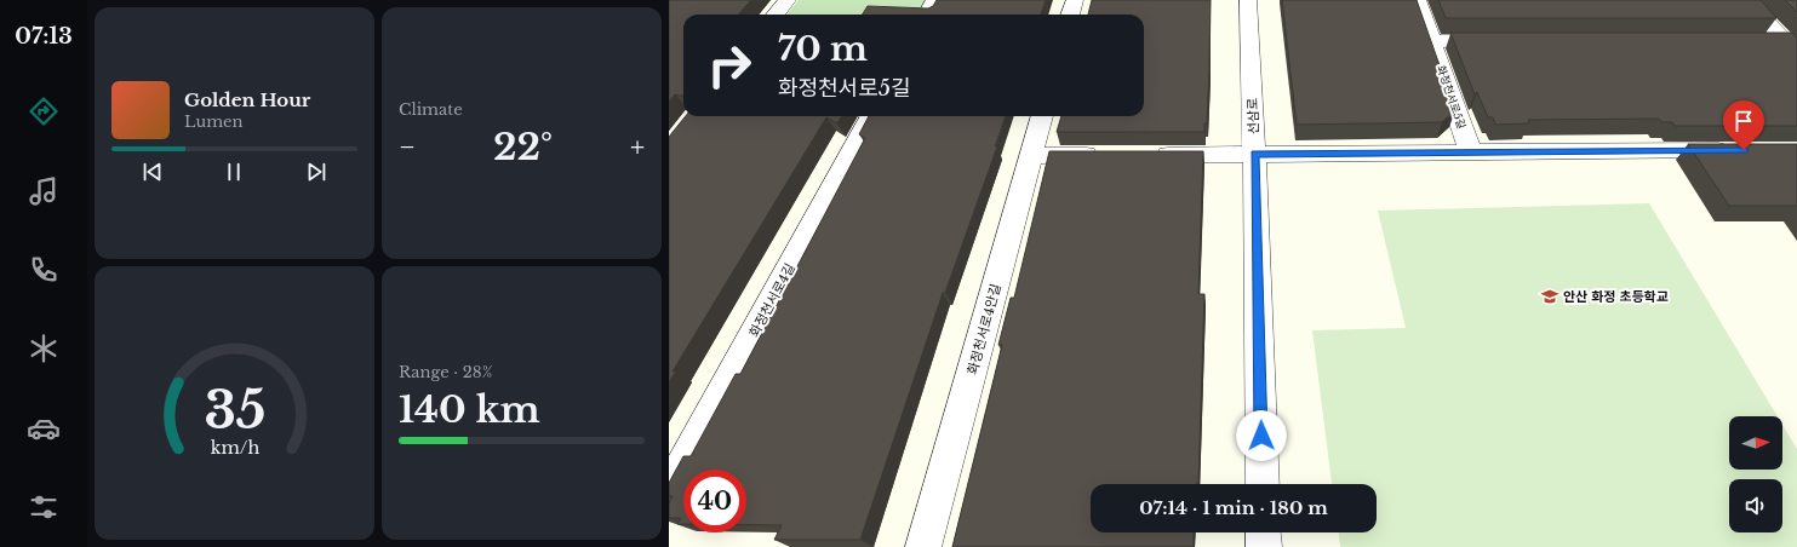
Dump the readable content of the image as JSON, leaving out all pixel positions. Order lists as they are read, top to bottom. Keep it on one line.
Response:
{"streets":{"street":["화정천서로5길","선삼로","화정천서로4길","화정천서로4안길"]},"places":{"school or university":["안산 화정 초등학교"]},"north":"right","page":{"tabs":"07:13","tile":["Climate",["Range · 28%","140 km"]],"turn":["70 m","화정천서로5길"],"song":["Golden Hour","Lumen"],"heat":["−","22°","+"],"limit":"40","trip":"07:14 · 1 min · 180 m","gauge":["35","km/h"]}}
